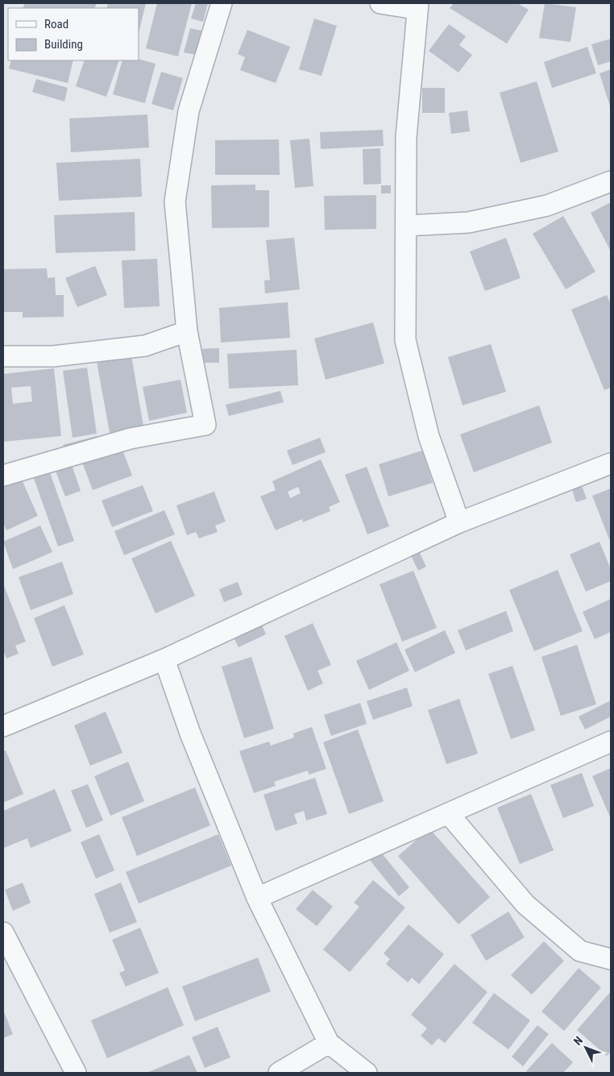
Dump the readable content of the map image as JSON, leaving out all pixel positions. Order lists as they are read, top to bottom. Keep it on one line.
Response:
{"legend":["Road","Building"],"north":"top left"}
